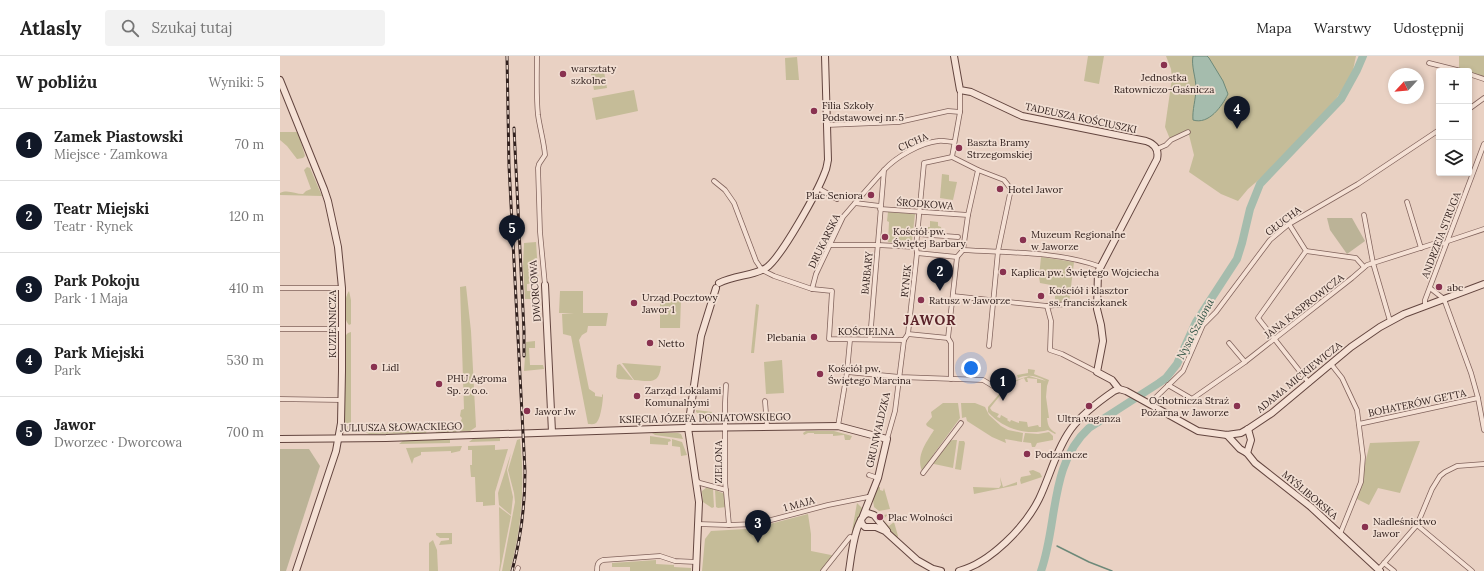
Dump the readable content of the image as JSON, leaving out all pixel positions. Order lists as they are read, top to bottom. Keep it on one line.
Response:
{"streets":{"street":["TADEUSZA KOŚCIUSZKI","CICHA","ŚRODKOWA","GŁUCHA","ANDRZEJA STRUGA","DRUKARSKA","BARBARY","RYNEK","DWORCOWA","JANA KASPROWICZA","KUZIENNICZA","KOŚCIELNA","ADAMA MICKIEWICZA","BOHATERÓW GETTA","KSIĘCIA JÓZEFA PONIATOWSKIEGO","JULIUSZA SŁOWACKIEGO","GRUNWALDZKA","ZIELONA","MYŚLIBORSKA","1 MAJA"]},"crossings":[["ŚRODKOWA","BARBARY"],["ŚRODKOWA","RYNEK"],["GŁUCHA","JANA KASPROWICZA"],["GŁUCHA","ADAMA MICKIEWICZA"],["ANDRZEJA STRUGA","JANA KASPROWICZA"],["ANDRZEJA STRUGA","ADAMA MICKIEWICZA"],["ANDRZEJA STRUGA","BOHATERÓW GETTA"],["DRUKARSKA","KOŚCIELNA"],["BARBARY","KOŚCIELNA"],["RYNEK","KOŚCIELNA"],["RYNEK","GRUNWALDZKA"],["DWORCOWA","KSIĘCIA JÓZEFA PONIATOWSKIEGO"],["KUZIENNICZA","JULIUSZA SŁOWACKIEGO"],["KOŚCIELNA","GRUNWALDZKA"],["ADAMA MICKIEWICZA","BOHATERÓW GETTA"],["ADAMA MICKIEWICZA","MYŚLIBORSKA"],["BOHATERÓW GETTA","MYŚLIBORSKA"],["KSIĘCIA JÓZEFA PONIATOWSKIEGO","JULIUSZA SŁOWACKIEGO"],["KSIĘCIA JÓZEFA PONIATOWSKIEGO","GRUNWALDZKA"],["KSIĘCIA JÓZEFA PONIATOWSKIEGO","ZIELONA"],["GRUNWALDZKA","1 MAJA"],["ZIELONA","1 MAJA"]],"districts":["JAWOR"],"water":["Nysa Szalona"],"places":["Jednostka Ratowniczo-Gaśnicza","warsztaty szkolne","Filia Szkoły Podstawowej nr 5","Baszta Bramy Strzegomskiej","Hotel Jawor","Plac Seniora","Kościół pw. Świętej Barbary","Muzeum Regionalne w Jaworze","Kaplica pw. Świętego Wojciecha","abc","Kościół i klasztor ss. franciszkanek","Ratusz w Jaworze","Urząd Pocztowy Jawor 1","Plebania","Netto","Lidl","Kościół pw. Świętego Marcina","PHU Agroma Sp. z o.o.","Zarząd Lokalami Komunalnymi","Ultra vaganza","Ochotnicza Straż Pożarna w Jaworze","Jawor Jw","Podzamcze","Plac Wolności","Nadleśnictwo Jawor"],"north":"bottom left","page":{"header":"Atlasly","search":"Szukaj tutaj","nav":["Mapa","Warstwy","Udostępnij"],"heading":["W pobliżu","Wyniki: 5"],"map_buttons":["+","−"],"pins":["4","5","2","1","3"],"list":[{"mark":"1","name":"Zamek Piastowski","note":"Miejsce · Zamkowa","value":"70 m"},{"mark":"2","name":"Teatr Miejski","note":"Teatr · Rynek","value":"120 m"},{"mark":"3","name":"Park Pokoju","note":"Park · 1 Maja","value":"410 m"},{"mark":"4","name":"Park Miejski","note":"Park","value":"530 m"},{"mark":"5","name":"Jawor","note":"Dworzec · Dworcowa","value":"700 m"}]}}
